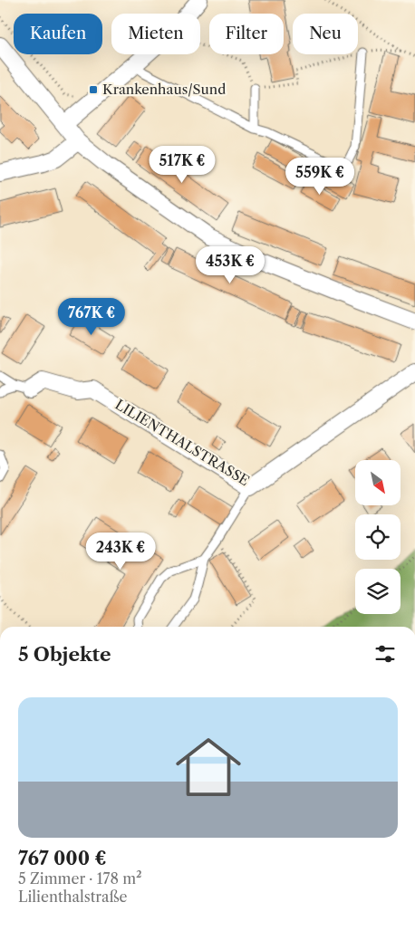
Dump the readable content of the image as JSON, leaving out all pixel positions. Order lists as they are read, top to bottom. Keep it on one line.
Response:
{"streets":{"street":["LILIENTHALSTRASSE"]},"places":{"transit":["Krankenhaus/Sund"]},"north":"bottom right","page":{"chip":["Kaufen","Mieten","Filter","Neu"],"price":["517K €","559K €","453K €","767K €","243K €"],"heading":"5 Objekte","list":[{"name":"767 000 €","note":"5 Zimmer · 178 m² · Lilienthalstraße"}]}}
